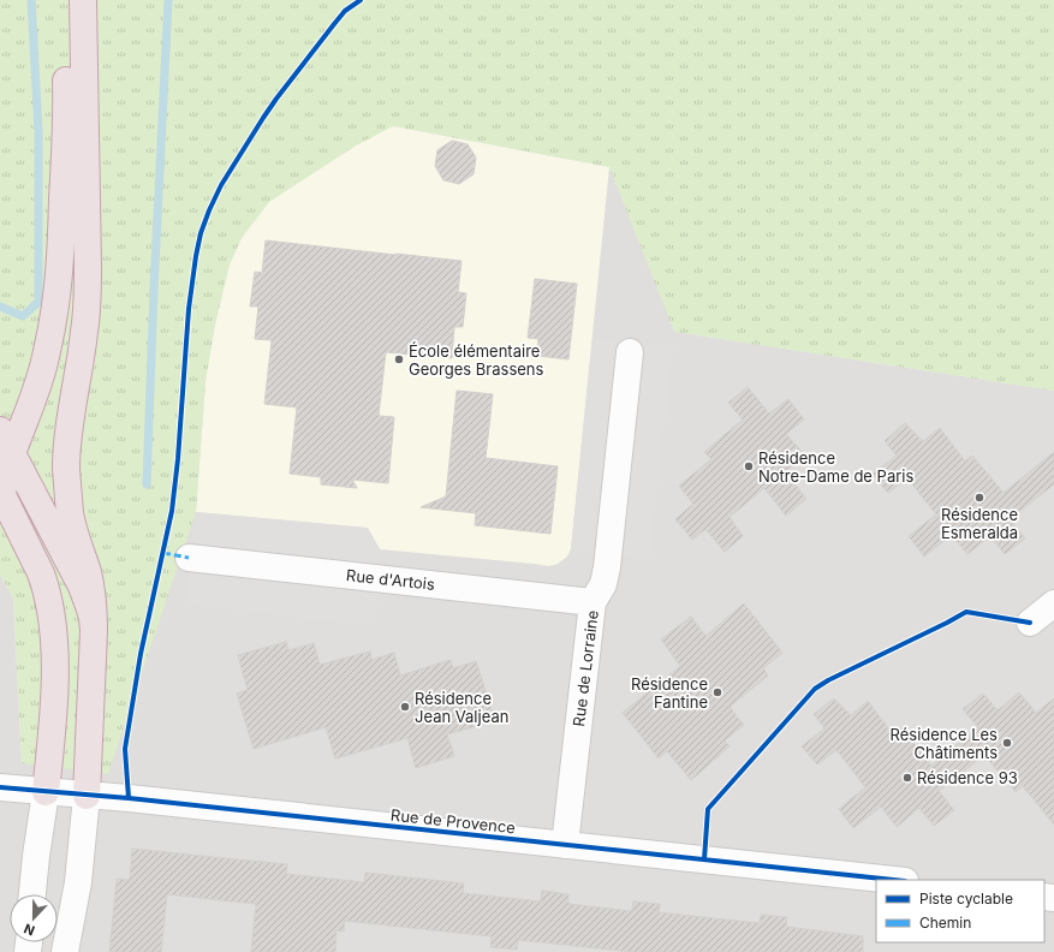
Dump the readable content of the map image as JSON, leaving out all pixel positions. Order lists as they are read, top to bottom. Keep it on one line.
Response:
{"streets":{"street":["Rue d'Artois","Rue de Lorraine","Rue de Provence"]},"crossings":[["Rue d'Artois","Rue de Lorraine"],["Rue de Lorraine","Rue de Provence"]],"places":["École élémentaire Georges Brassens","Résidence Notre-Dame de Paris","Résidence Esmeralda","Résidence Fantine","Résidence Jean Valjean","Résidence Les Châtiments","Résidence 93"],"legend":["Piste cyclable","Chemin"],"north":"bottom"}
